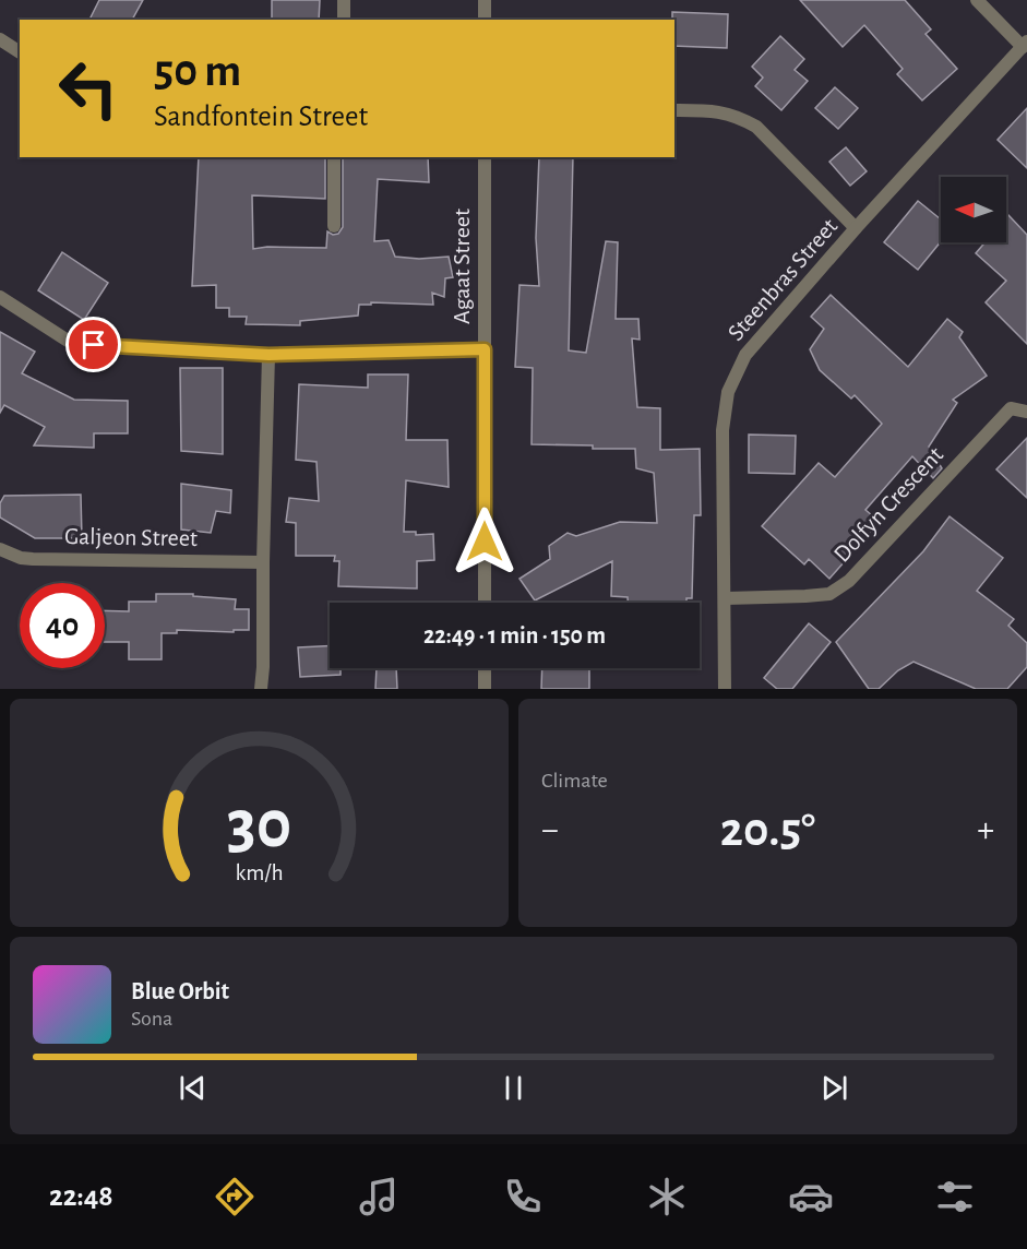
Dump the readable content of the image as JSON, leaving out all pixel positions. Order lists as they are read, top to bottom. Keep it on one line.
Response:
{"streets":{"street":["Agaat Street","Steenbras Street","Dolfyn Crescent","Galjeon Street"]},"crossings":[["Steenbras Street","Dolfyn Crescent"]],"north":"left","page":{"turn":["50 m","Sandfontein Street"],"limit":"40","trip":"22:49 · 1 min · 150 m","tile":"Climate","heat":["−","20.5°","+"],"song":["Blue Orbit","Sona"],"tabs":"22:48","gauge":["30","km/h"]}}
